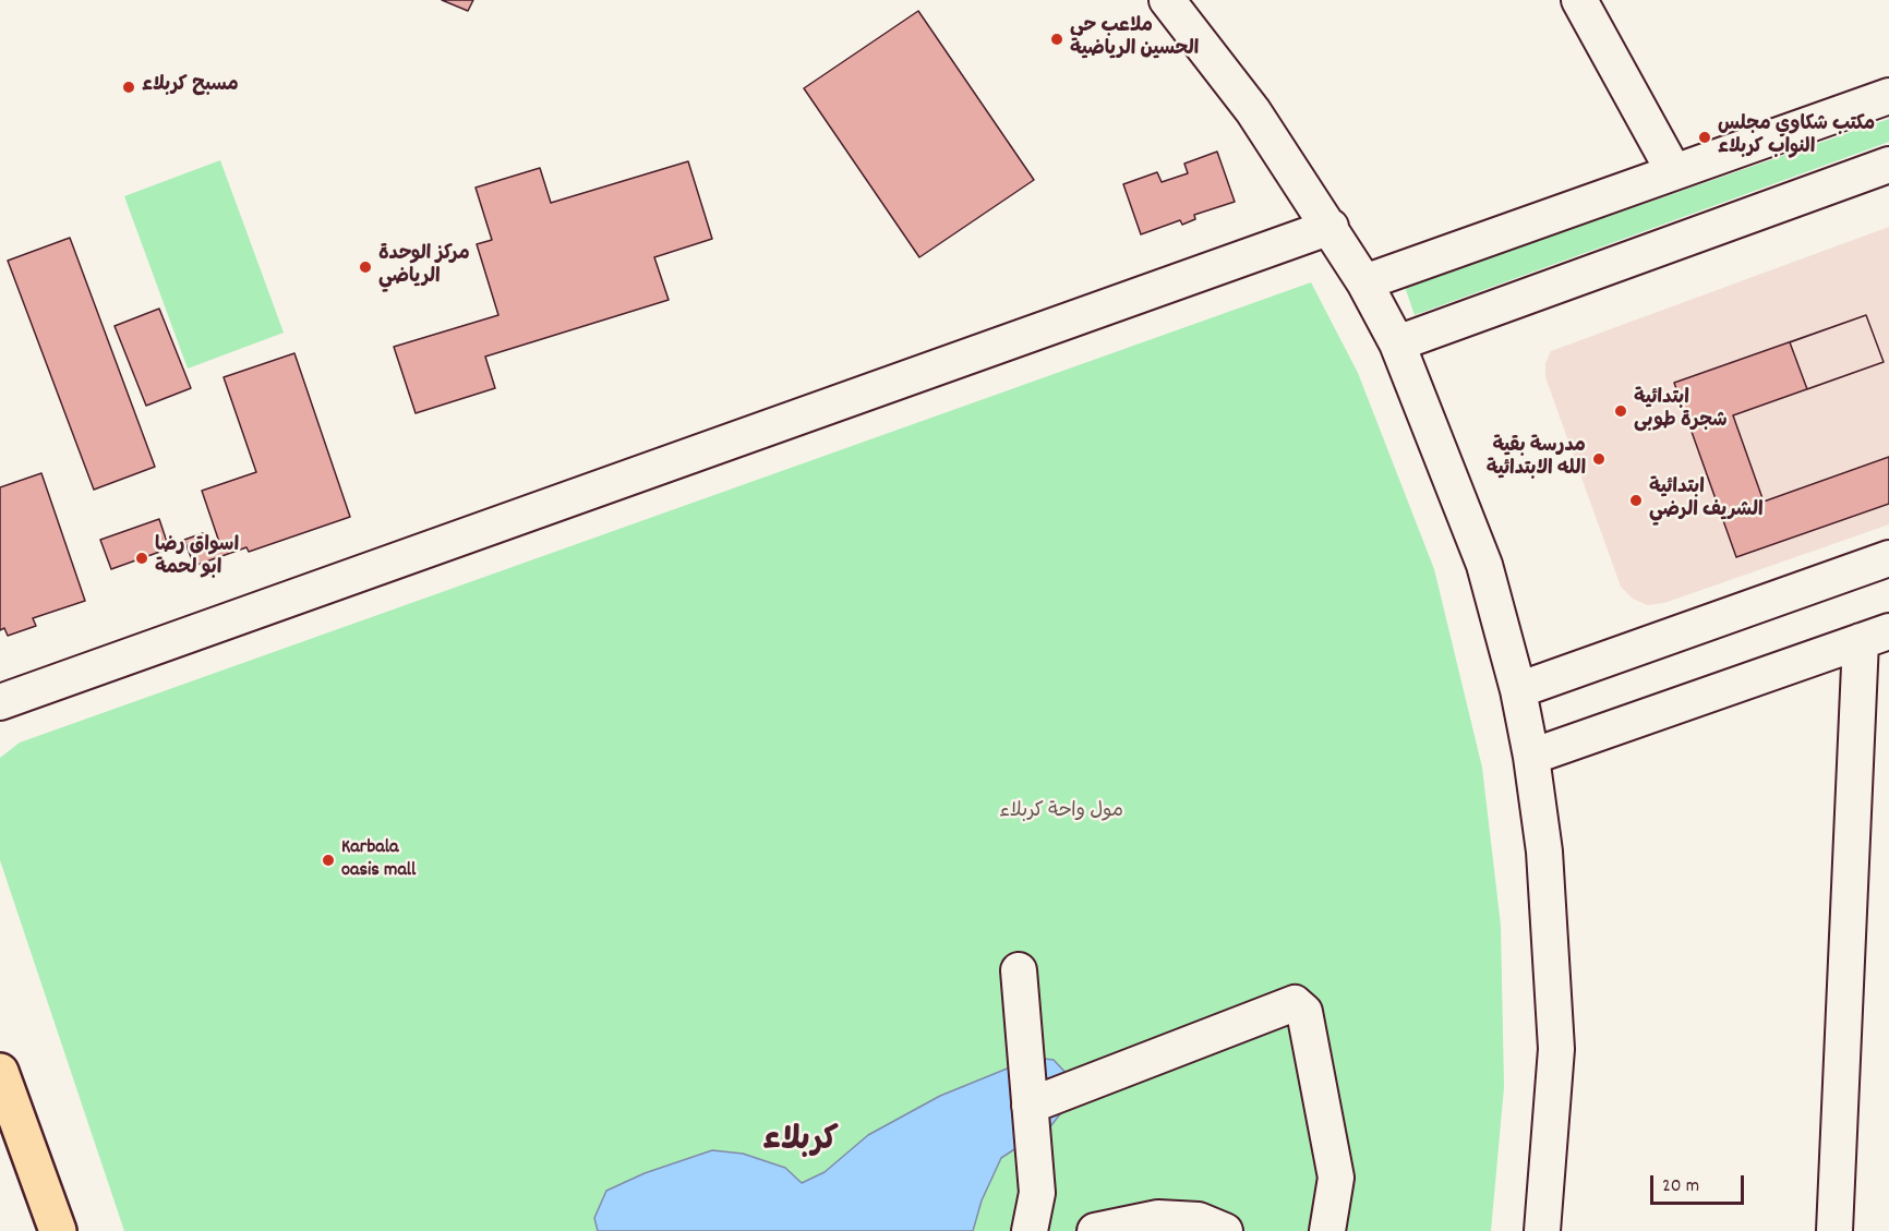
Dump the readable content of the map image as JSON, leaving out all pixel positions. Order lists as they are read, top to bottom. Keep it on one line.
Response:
{"districts":["كربلاء"],"parks":["مول واحة كربلاء"],"places":["ملاعب حي الحسين الرياضية","مسبح كربلاء","مكتب شكاوي مجلس النواب كربلاء","مركز الوحدة الرياضي","ابتدائية شجرة طوبى","مدرسة بقية الله الابتدائية","ابتدائية الشريف الرضي","اسواق رضا ابو لحمة","Karbala oasis mall"],"scale_bar":"20 m"}
